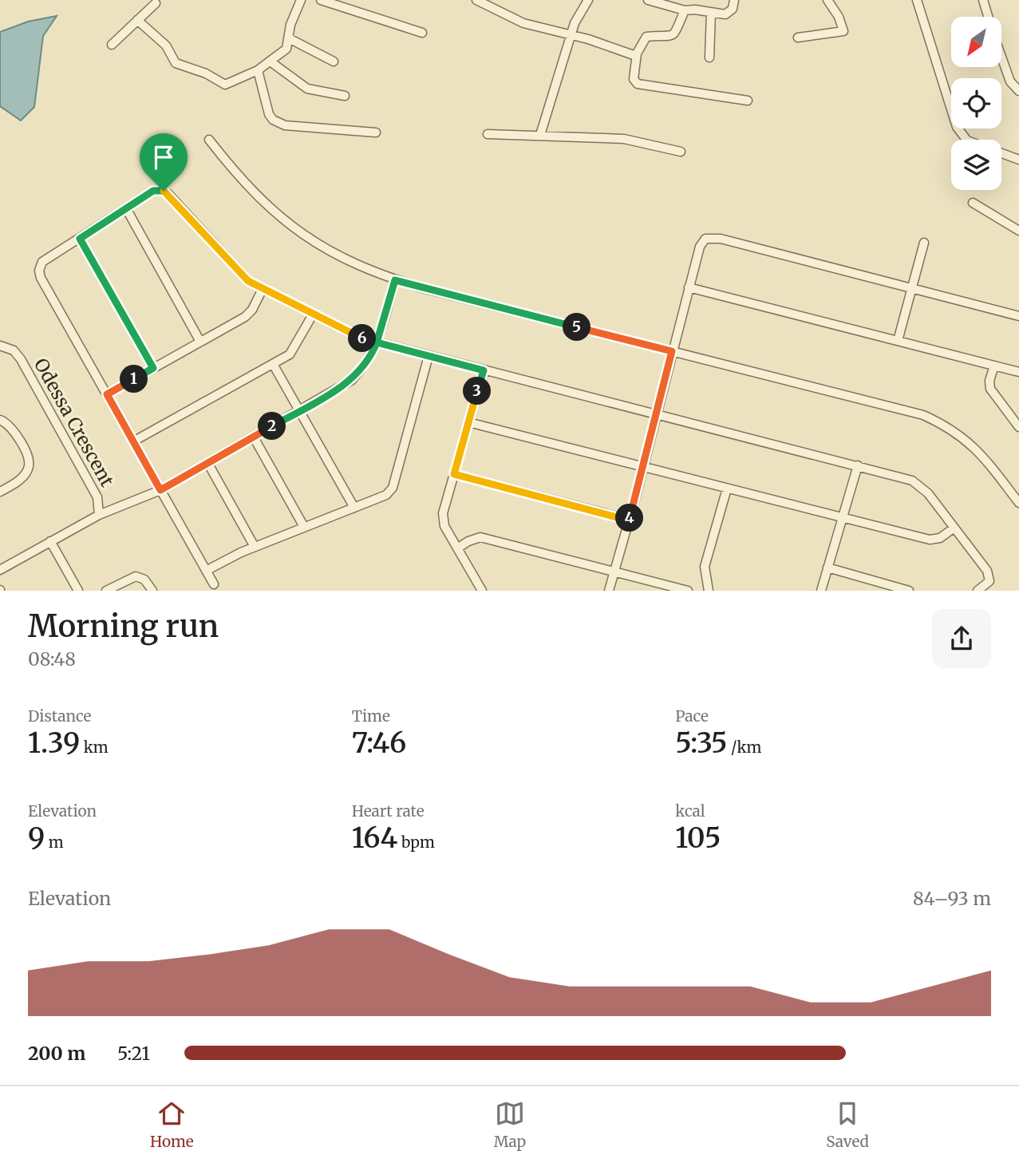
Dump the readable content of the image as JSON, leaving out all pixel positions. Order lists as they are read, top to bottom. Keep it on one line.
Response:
{"streets":{"street":["Odessa Crescent"]},"north":"bottom left","page":{"pins":["5","6","1","3","2","4"],"heading":["Morning run","08:48"],"stats":[["Distance","1.39 km"],["Time","7:46"],["Pace","5:35 /km"],["Elevation","9 m"],["Heart rate","164 bpm"],["kcal","105"]],"chart":["Elevation","84–93 m"],"list":[{"name":"200 m","note":"5:21"}],"tabs":["Home","Map","Saved"]}}
